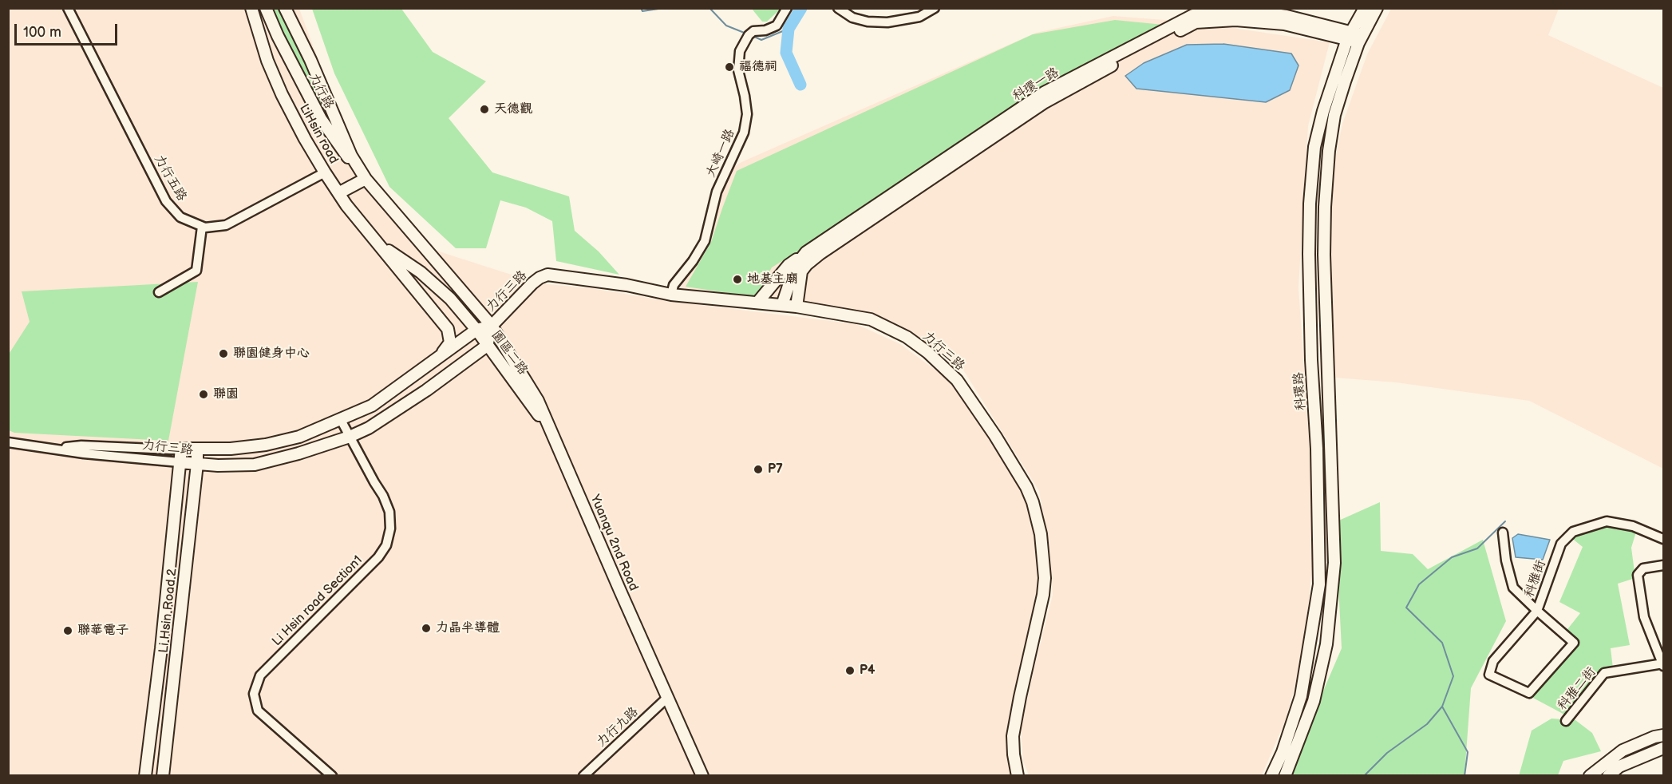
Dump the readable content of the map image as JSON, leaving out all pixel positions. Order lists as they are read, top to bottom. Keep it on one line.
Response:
{"streets":{"street":["科環一路","力行路","LiHsin road","大崎一路","力行五路","力行三路","園區二路","科環路","Yuanqu 2nd Road","科雅街","Li Hsin road Section1","Li Hsin Road 2","科雅二街","力行九路"]},"crossings":[["科環一路","力行三路"],["科環一路","科環路"],["力行路","園區二路"],["LiHsin road","力行五路"],["LiHsin road","園區二路"],["大崎一路","力行三路"],["力行三路","園區二路"],["力行三路","Yuanqu 2nd Road"],["力行三路","Li Hsin road Section1"],["力行三路","Li Hsin Road 2"],["園區二路","Yuanqu 2nd Road"],["Yuanqu 2nd Road","力行九路"]],"places":["福德祠","天德觀","地基主廟","聯園健身中心","聯園","P7","力晶半導體","聯華電子","P4"],"scale_bar":"100 m"}
